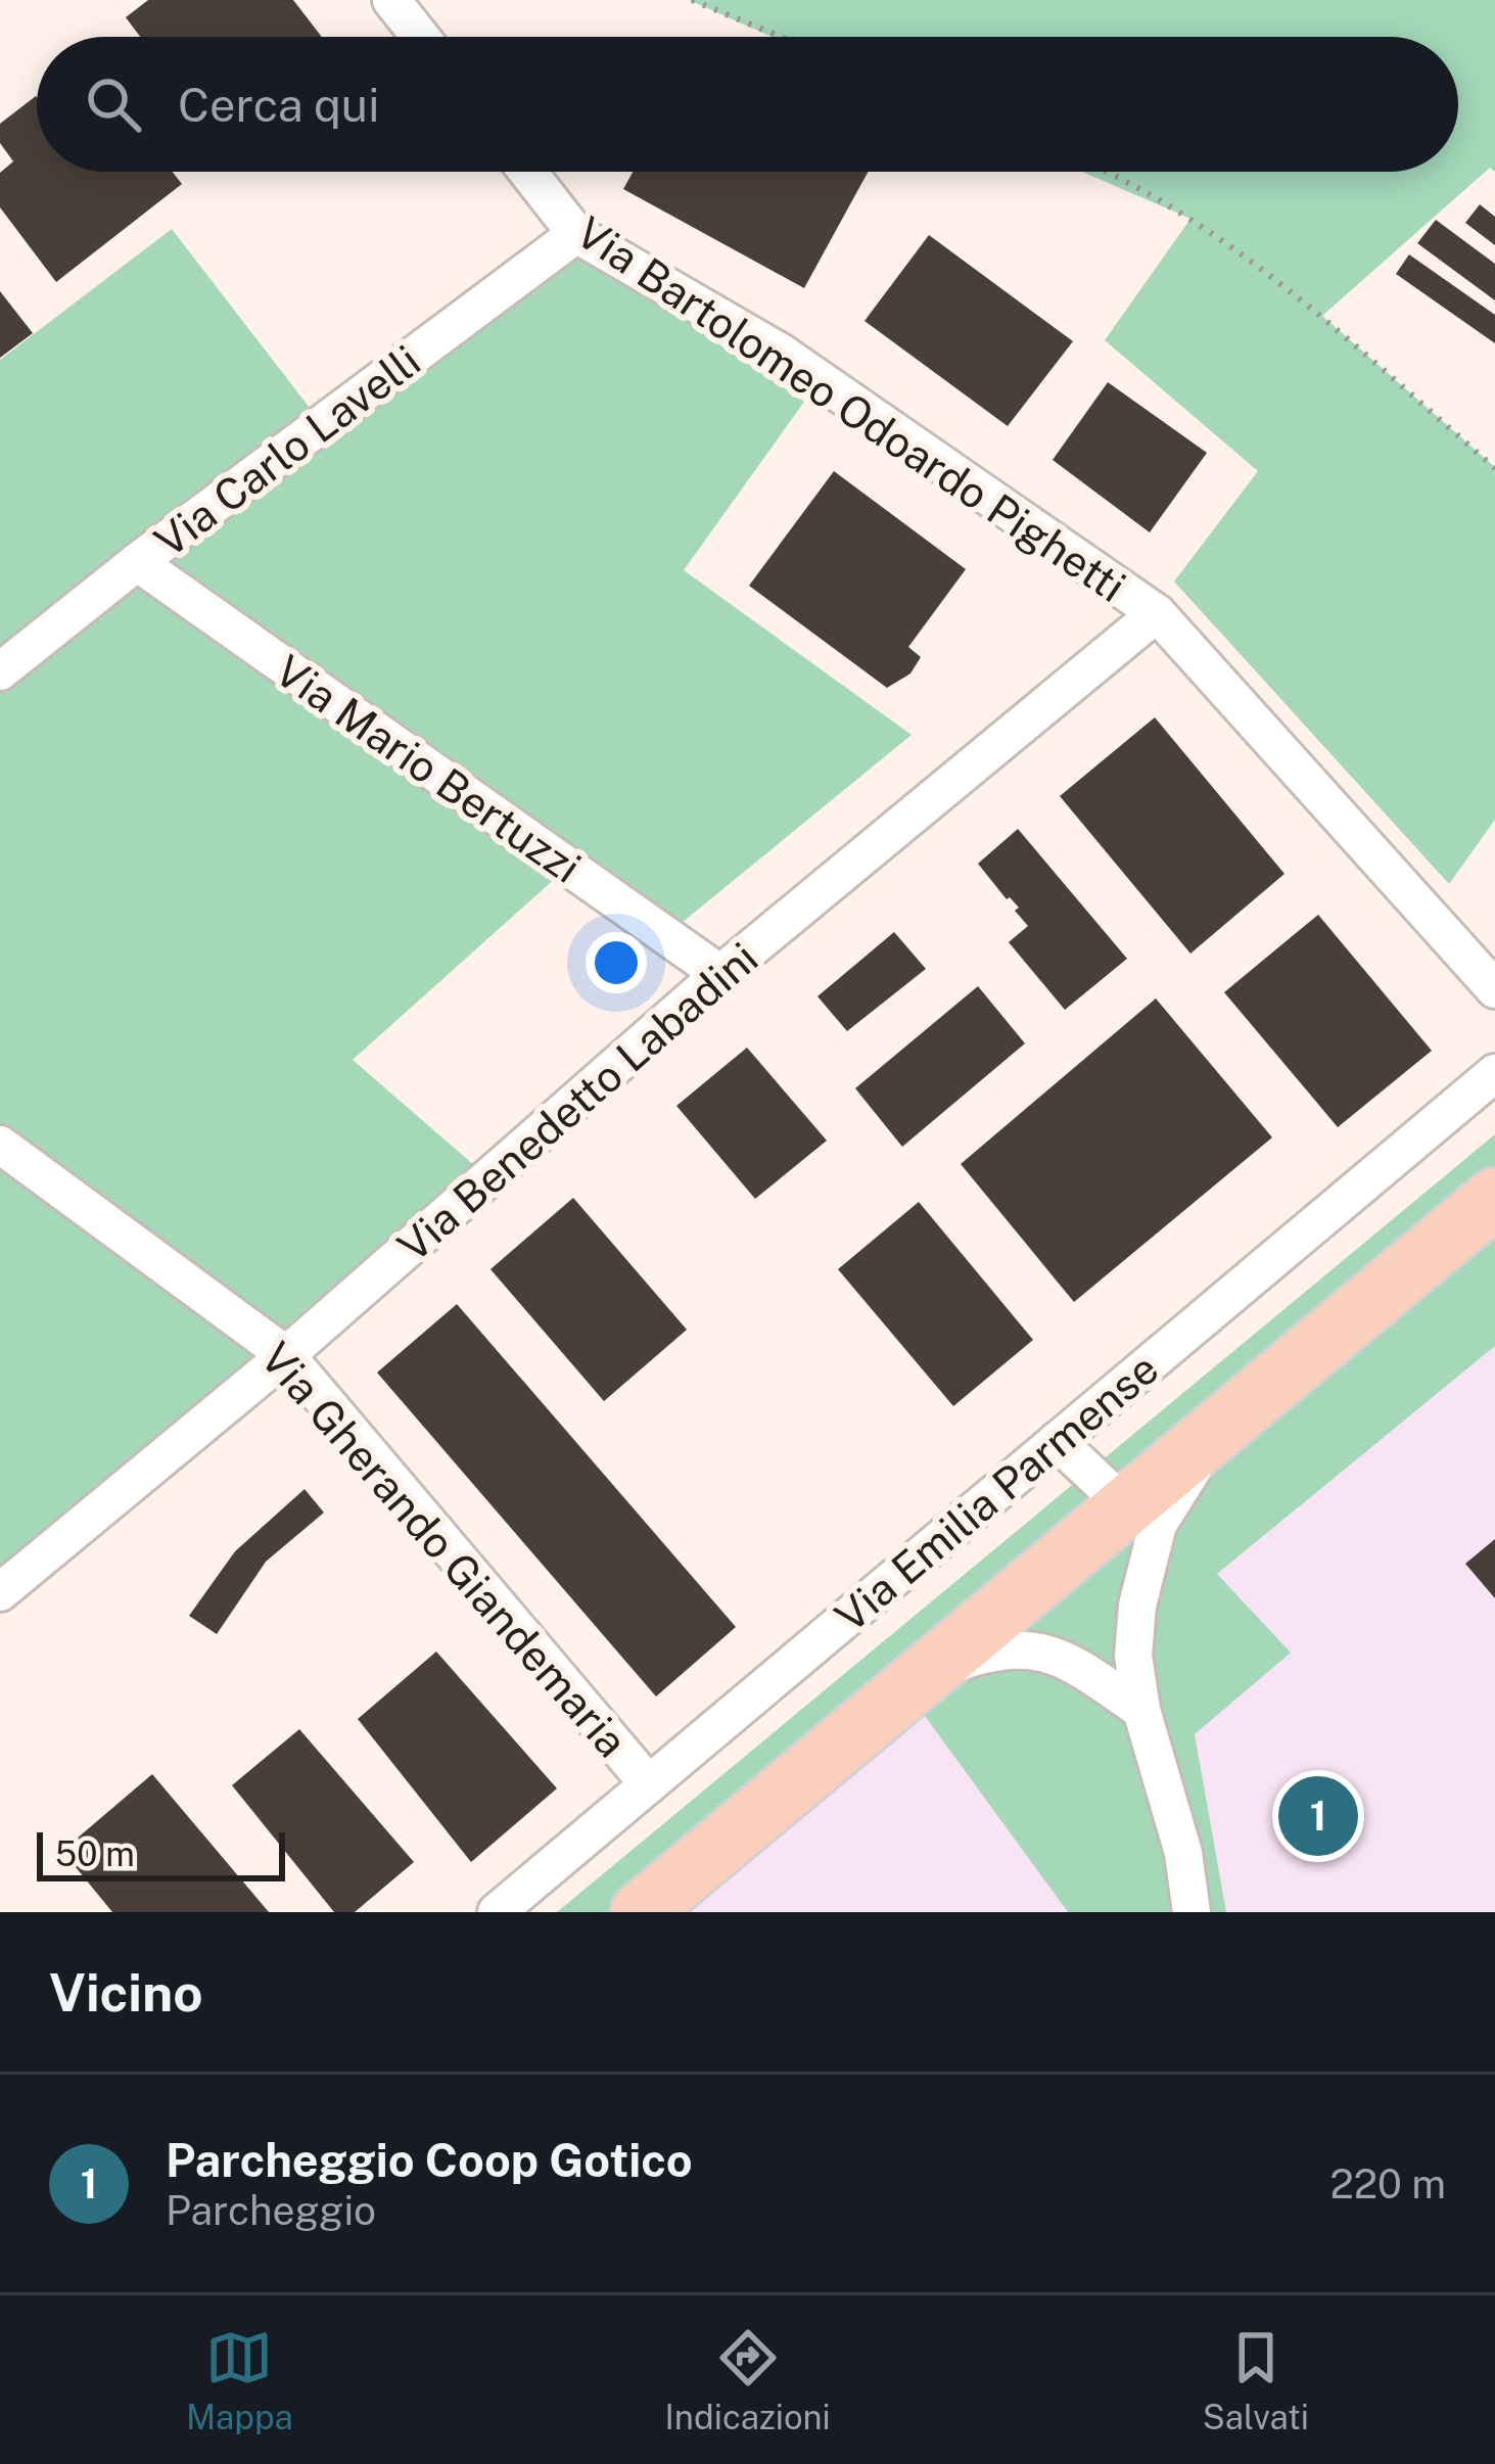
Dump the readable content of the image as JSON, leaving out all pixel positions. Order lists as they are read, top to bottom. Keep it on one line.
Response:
{"streets":{"street":["Via Bartolomeo Odoardo Pighetti","Via Carlo Lavelli","Via Mario Bertuzzi","Via Benedetto Labadini","Via Emilia Parmense","Via Gherando Giandemaria"]},"crossings":[["Via Bartolomeo Odoardo Pighetti","Via Carlo Lavelli"],["Via Bartolomeo Odoardo Pighetti","Via Benedetto Labadini"],["Via Carlo Lavelli","Via Mario Bertuzzi"],["Via Mario Bertuzzi","Via Benedetto Labadini"],["Via Benedetto Labadini","Via Gherando Giandemaria"],["Via Emilia Parmense","Via Gherando Giandemaria"]],"scale_bar":"50 m","page":{"search":"Cerca qui","pins":"1","scale":"50 m","heading":"Vicino","list":[{"mark":"1","name":"Parcheggio Coop Gotico","note":"Parcheggio","value":"220 m"}],"nav":["Mappa","Indicazioni","Salvati"]}}
